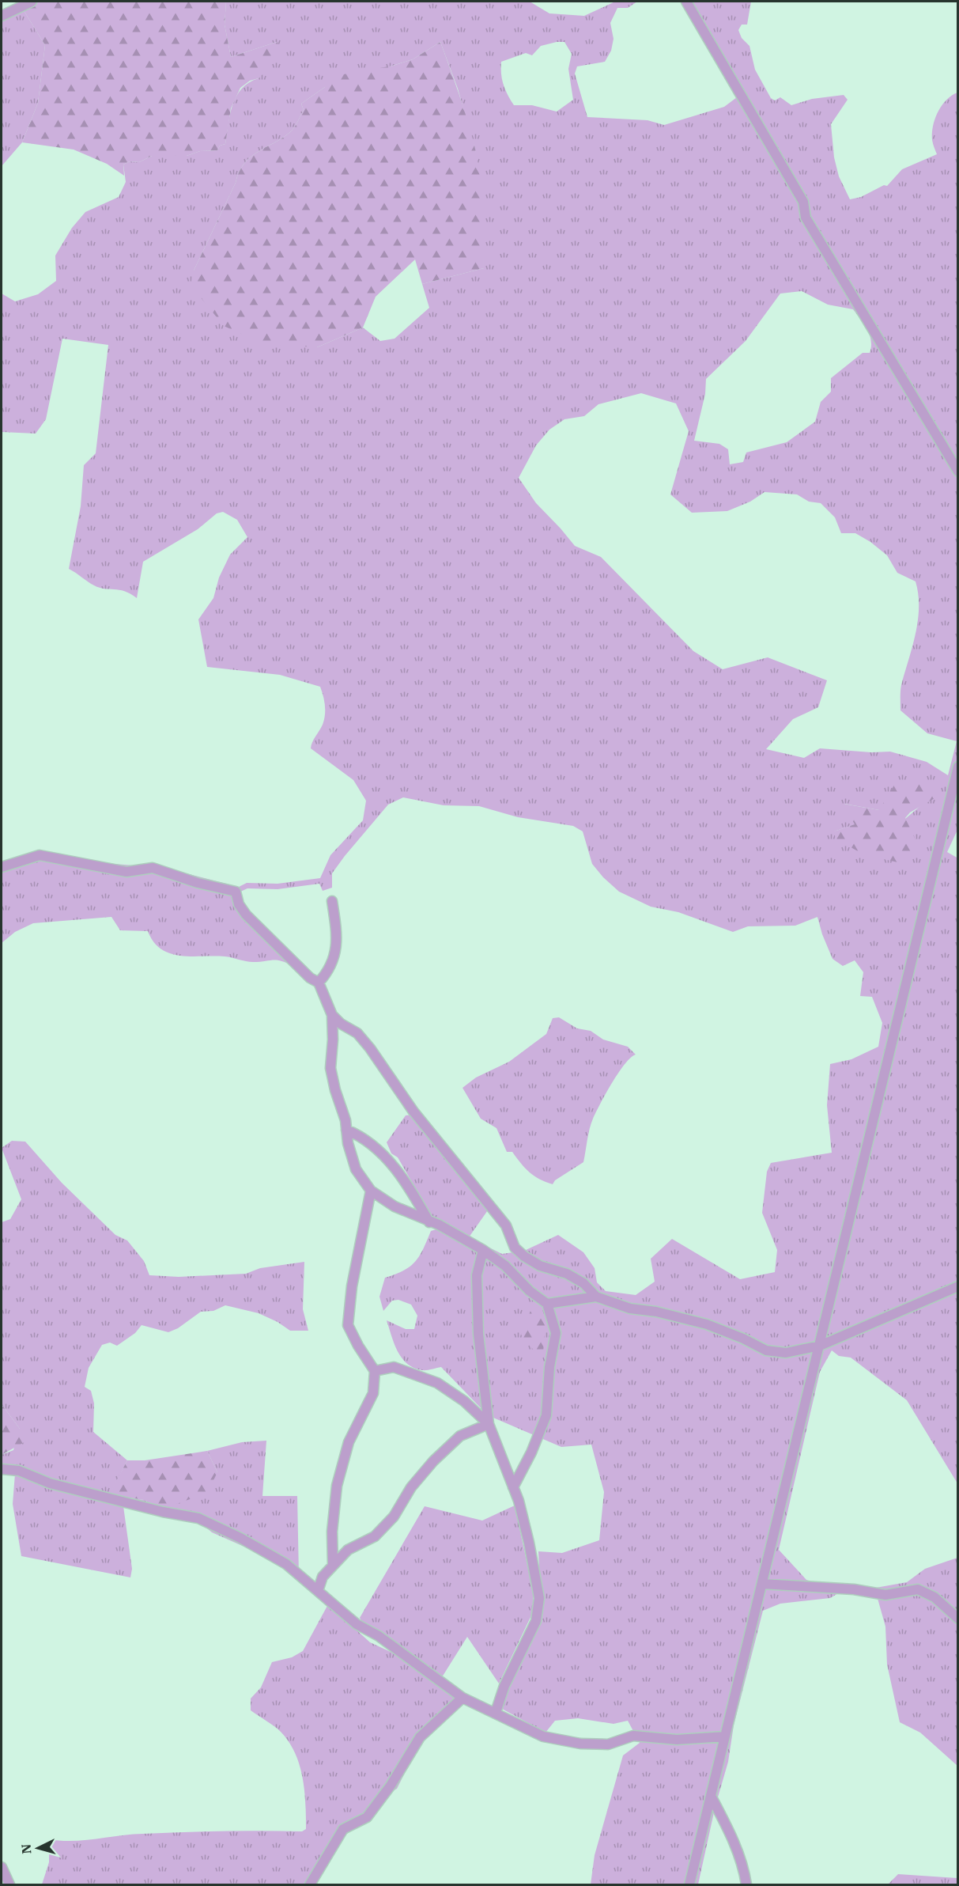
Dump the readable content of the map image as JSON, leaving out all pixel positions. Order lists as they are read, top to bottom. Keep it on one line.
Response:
{"north":"left"}
